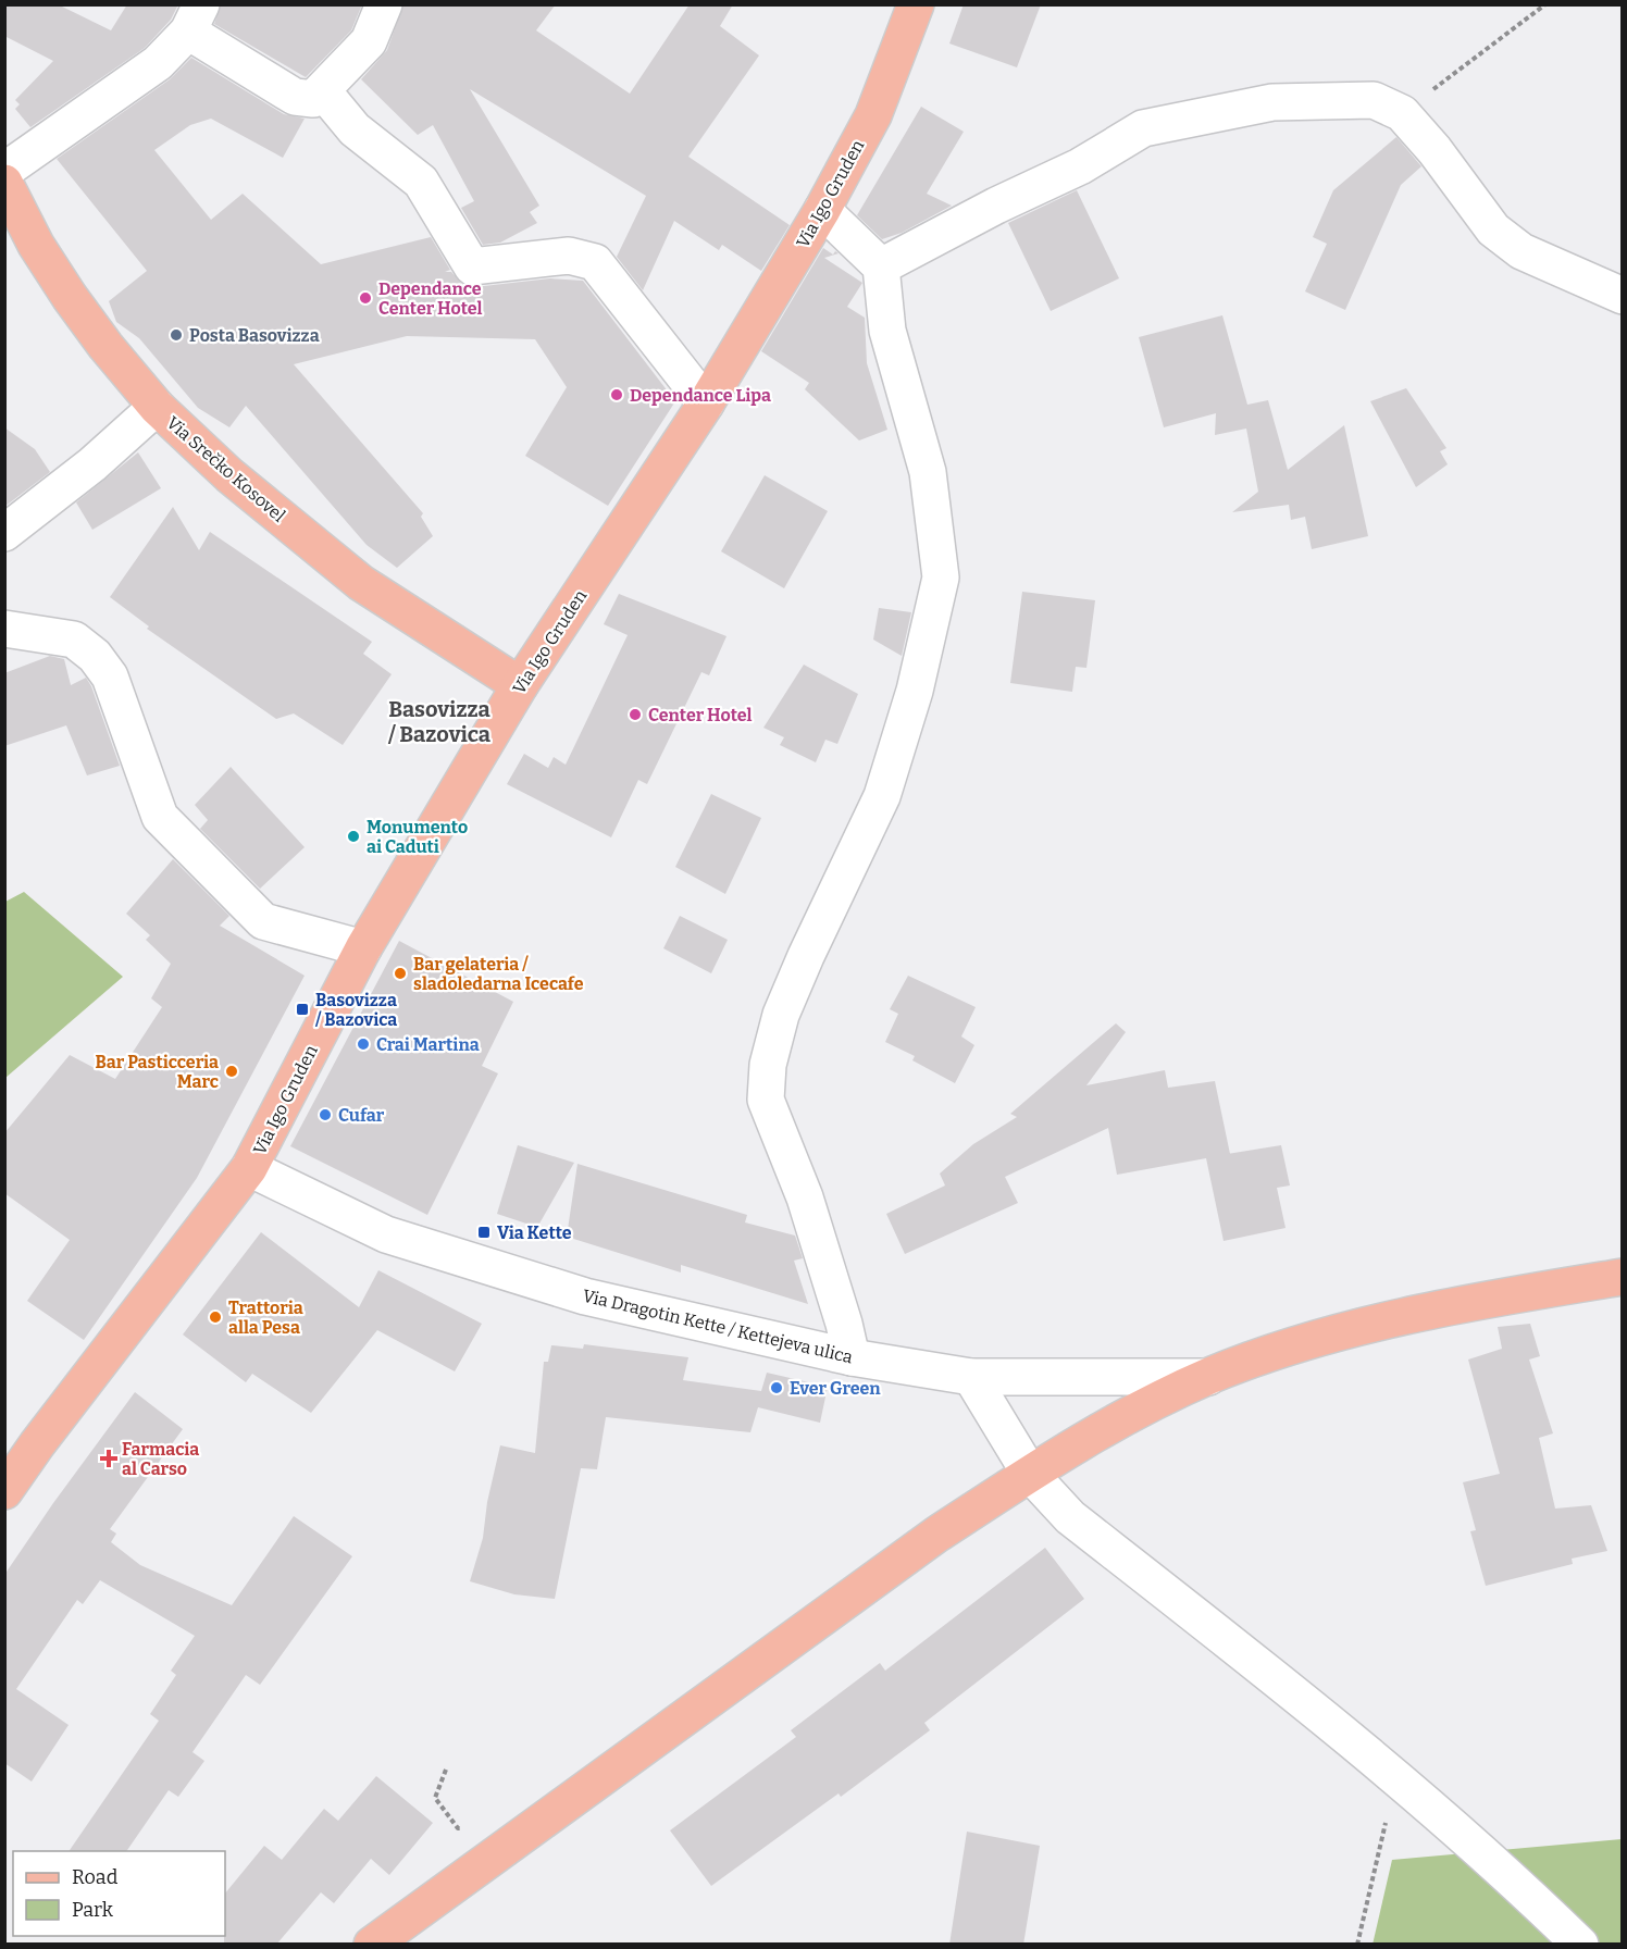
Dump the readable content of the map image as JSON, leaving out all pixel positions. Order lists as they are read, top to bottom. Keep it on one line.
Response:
{"streets":{"main road":["Via Igo Gruden","Via Srečko Kosovel"],"street":["Via Dragotin Kette / Kettejeva ulica"]},"crossings":[["Via Igo Gruden","Via Srečko Kosovel"],["Via Igo Gruden","Via Dragotin Kette / Kettejeva ulica"]],"districts":["Basovizza / Bazovica"],"places":{"other":["Dependance Center Hotel","Posta Basovizza","Dependance Lipa","Center Hotel","Monumento ai Caduti","Bar gelateria / sladoledarna Icecafe","Crai Martina","Bar Pasticceria Marc","Cufar","Trattoria alla Pesa","Ever Green"],"transit":["Basovizza / Bazovica","Via Kette"],"health":["Farmacia al Carso"]},"legend":["Road","Park"]}
